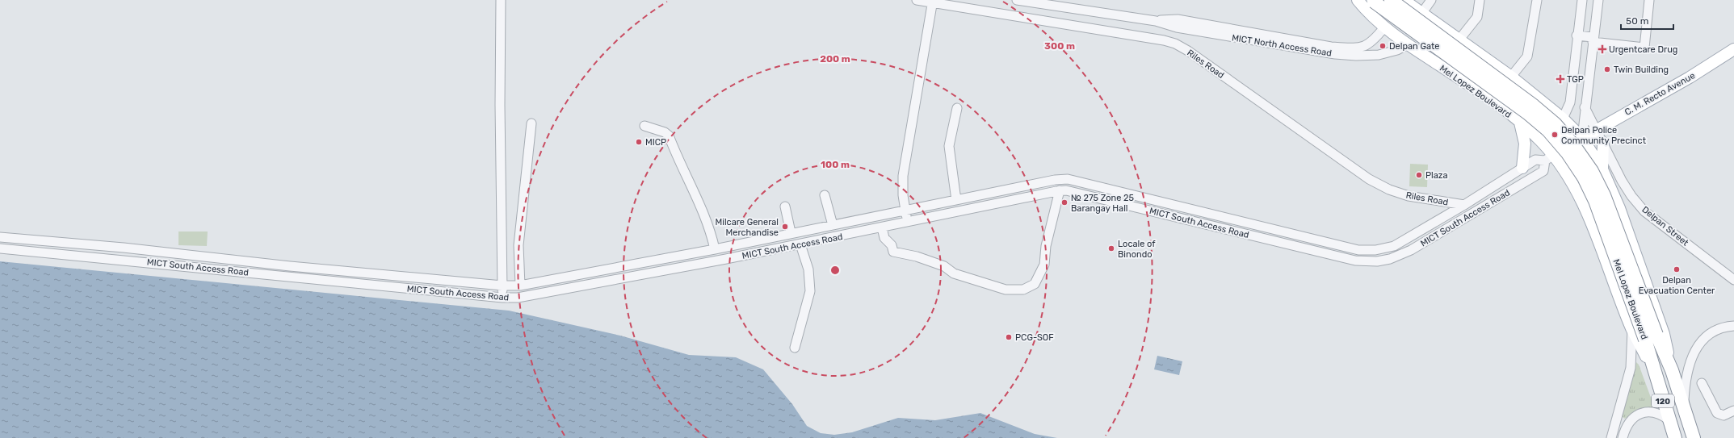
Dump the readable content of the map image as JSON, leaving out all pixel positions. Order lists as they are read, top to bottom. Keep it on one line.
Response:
{"streets":{"highway":["Mel Lopez Boulevard","120"],"main road":["C. M. Recto Avenue","MICT South Access Road"],"street":["MICT North Access Road","Riles Road","Delpan Street"]},"crossings":[["MICT North Access Road","Mel Lopez Boulevard"],["Riles Road","MICT South Access Road"],["Mel Lopez Boulevard","C. M. Recto Avenue"],["Mel Lopez Boulevard","MICT South Access Road"],["C. M. Recto Avenue","MICT South Access Road"],["C. M. Recto Avenue","Delpan Street"]],"places":{"other":["Delpan Gate","Twin Building","Delpan Police Community Precinct","MICP","Plaza","№ 275 Zone 25 Barangay Hall","Milcare General Merchandise","Locale of Binondo","Delpan Evacuation Center","PCG-SOF"],"health":["Urgentcare Drug","TGP"]},"scale_bar":"50 m","rings":["300 m","200 m","100 m"]}
